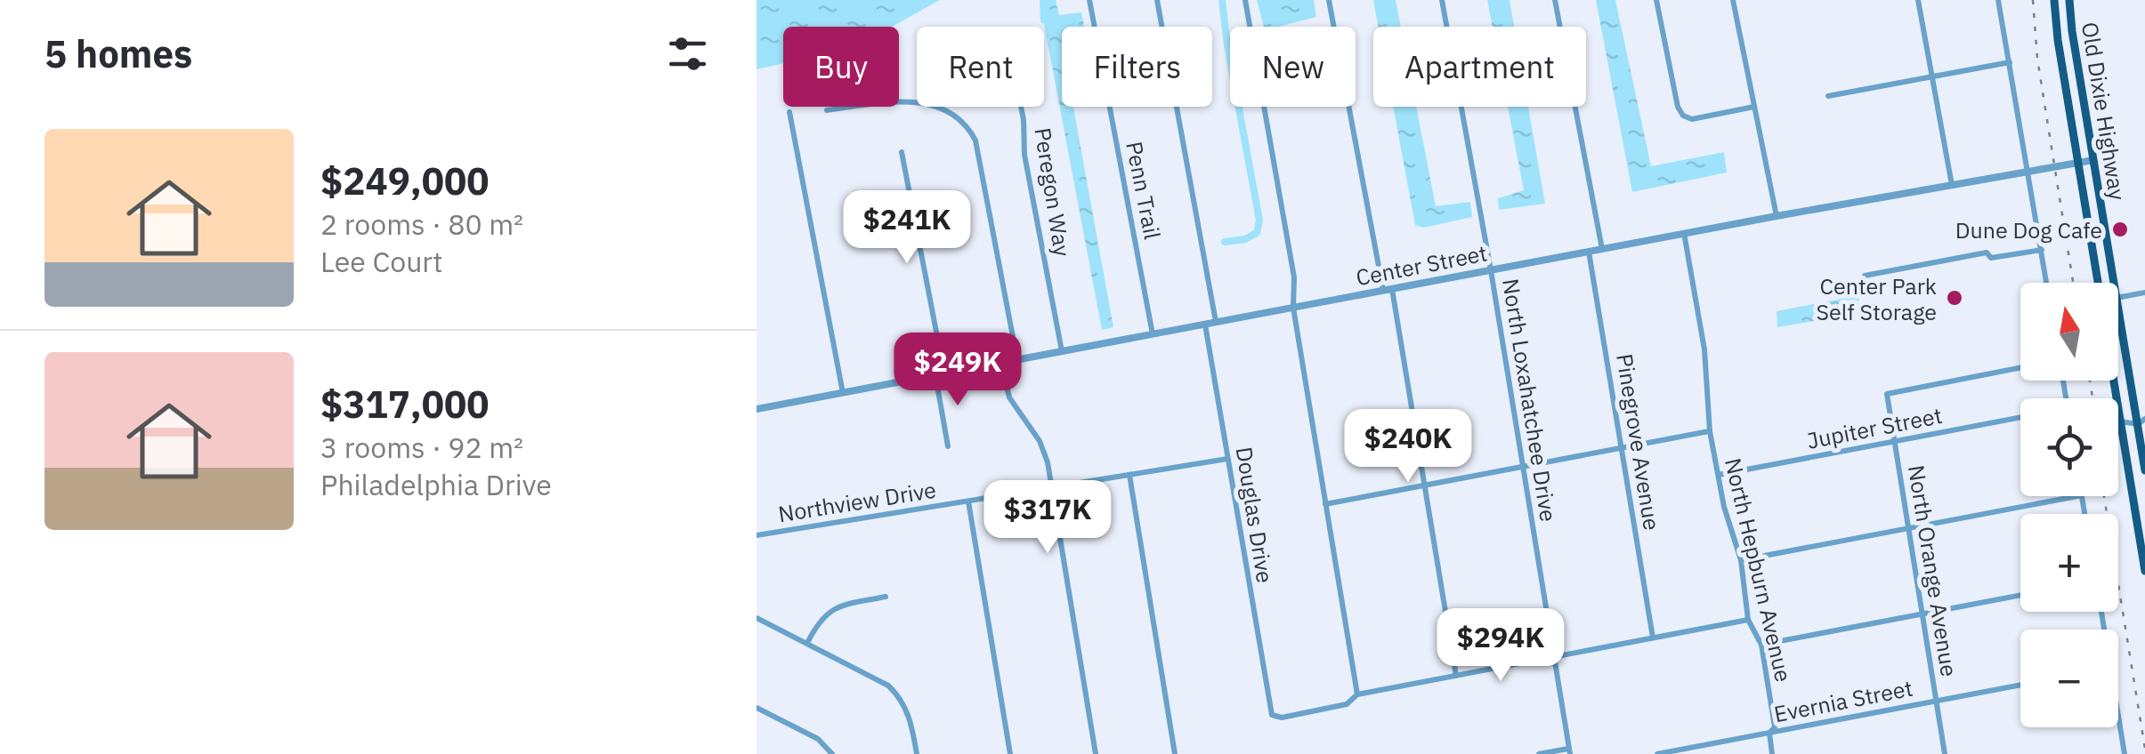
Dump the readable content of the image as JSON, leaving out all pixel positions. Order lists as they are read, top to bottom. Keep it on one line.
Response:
{"streets":{"main road":["Old Dixie Highway"],"street":["Penn Trail","Peregon Way","Center Street","North Loxahatchee Drive","Jupiter Street","Pinegrove Avenue","Northview Drive","Douglas Drive","North Hepburn Avenue","North Orange Avenue","Evernia Street"]},"crossings":[["Old Dixie Highway","Center Street"],["Penn Trail","Center Street"],["Peregon Way","Center Street"],["Center Street","North Loxahatchee Drive"],["Center Street","Pinegrove Avenue"],["Center Street","Douglas Drive"],["Center Street","North Hepburn Avenue"],["Jupiter Street","North Hepburn Avenue"],["Jupiter Street","North Orange Avenue"],["Northview Drive","Douglas Drive"],["North Hepburn Avenue","Evernia Street"],["North Orange Avenue","Evernia Street"]],"places":["Dune Dog Cafe","Center Park Self Storage"],"north":"top","page":{"heading":"5 homes","chip":["Buy","Rent","Filters","New","Apartment"],"list":[{"name":"$249,000","note":"2 rooms · 80 m² · Lee Court"},{"name":"$317,000","note":"3 rooms · 92 m² · Philadelphia Drive"}],"price":["$241K","$249K","$240K","$317K","$294K"],"map_buttons":["+","−"]}}
